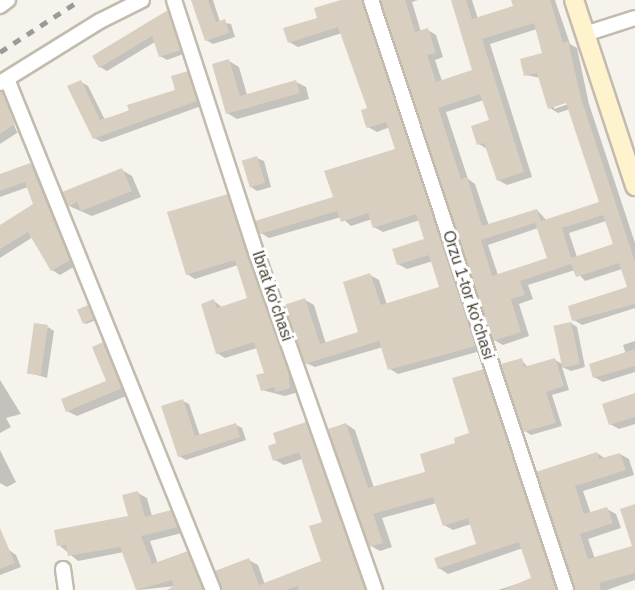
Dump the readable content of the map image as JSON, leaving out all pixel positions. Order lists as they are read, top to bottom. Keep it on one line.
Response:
{"streets":{"street":["Orzu 1-tor koʻchasi","Ibrat koʻchasi"]}}
